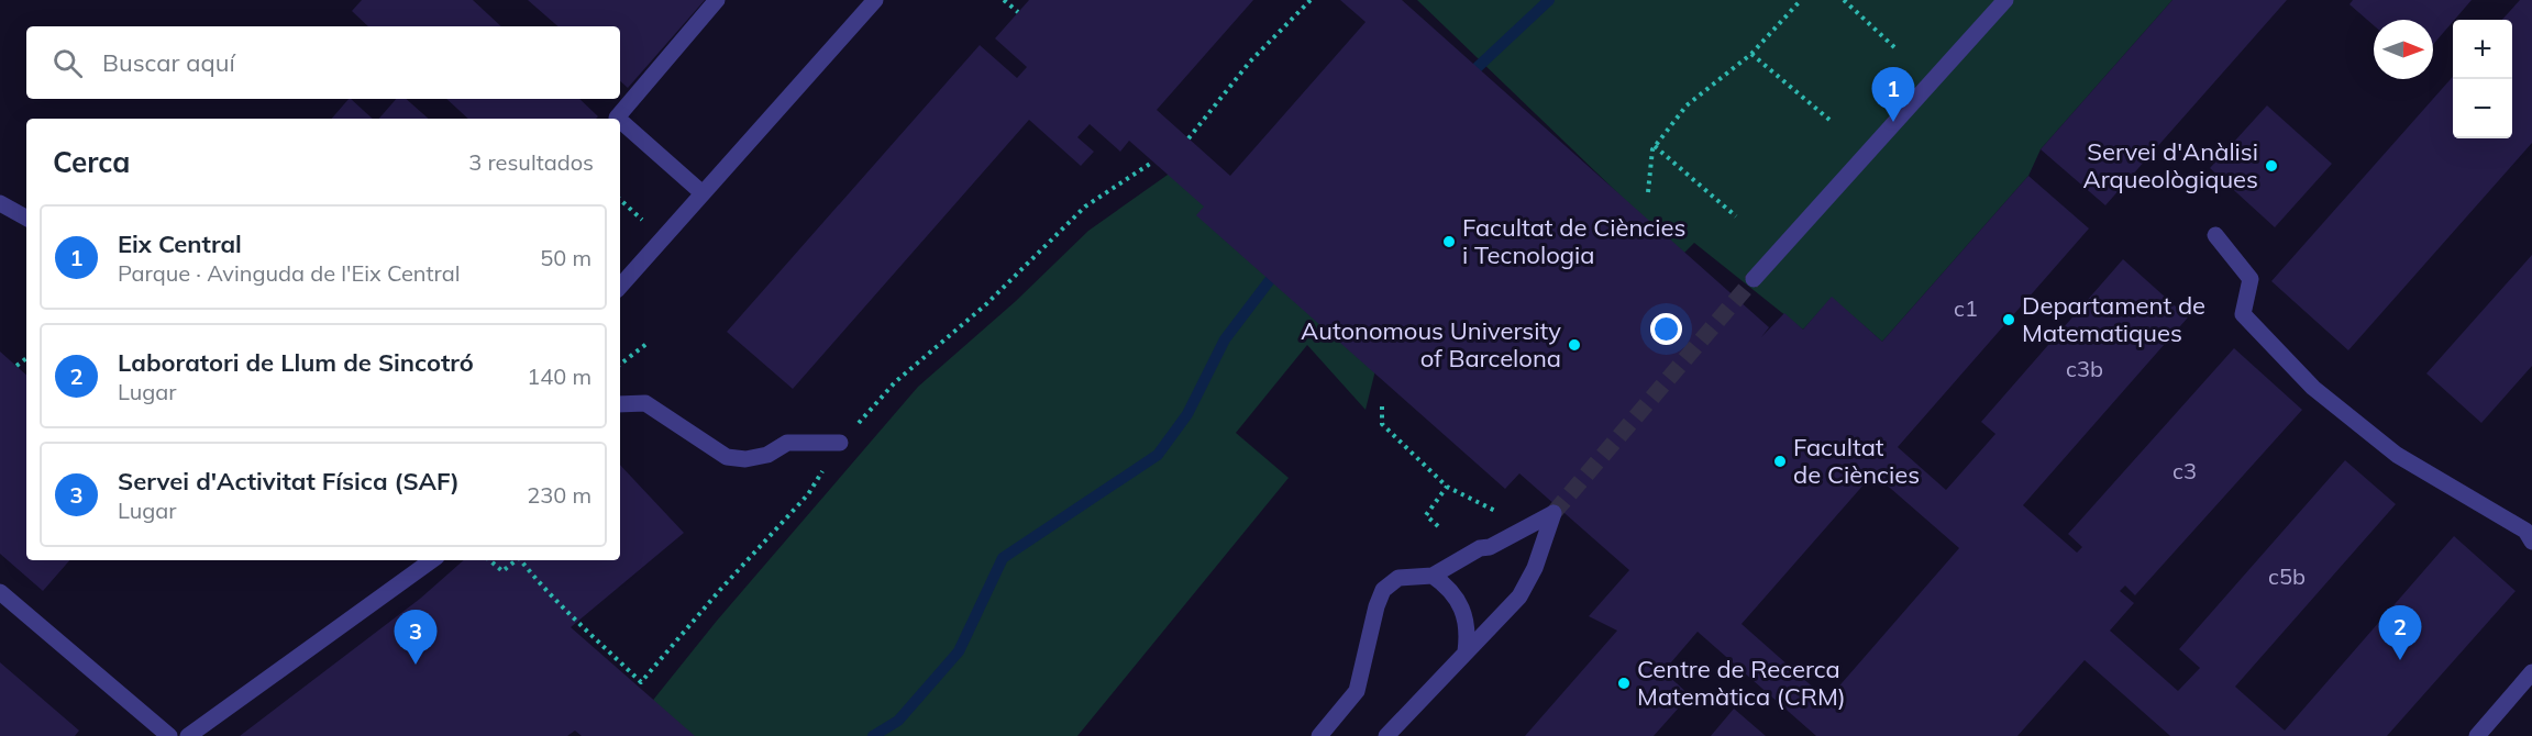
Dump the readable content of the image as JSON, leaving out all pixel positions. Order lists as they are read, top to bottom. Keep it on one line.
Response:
{"places":["Servei d'Anàlisi Arqueològiques","Facultat de Ciències i Tecnologia","Departament de Matematiques","Autonomous University of Barcelona","Facultat de Ciències","Centre de Recerca Matemàtica (CRM)"],"house_numbers":["c1","c3b","c3","c5b"],"north":"right","page":{"map_buttons":["+","−"],"search":"Buscar aquí","pins":["1","2","3"],"heading":["Cerca","3 resultados"],"list":[{"mark":"1","name":"Eix Central","note":"Parque · Avinguda de l'Eix Central","value":"50 m"},{"mark":"2","name":"Laboratori de Llum de Sincotró","note":"Lugar","value":"140 m"},{"mark":"3","name":"Servei d'Activitat Física (SAF)","note":"Lugar","value":"230 m"}]}}
